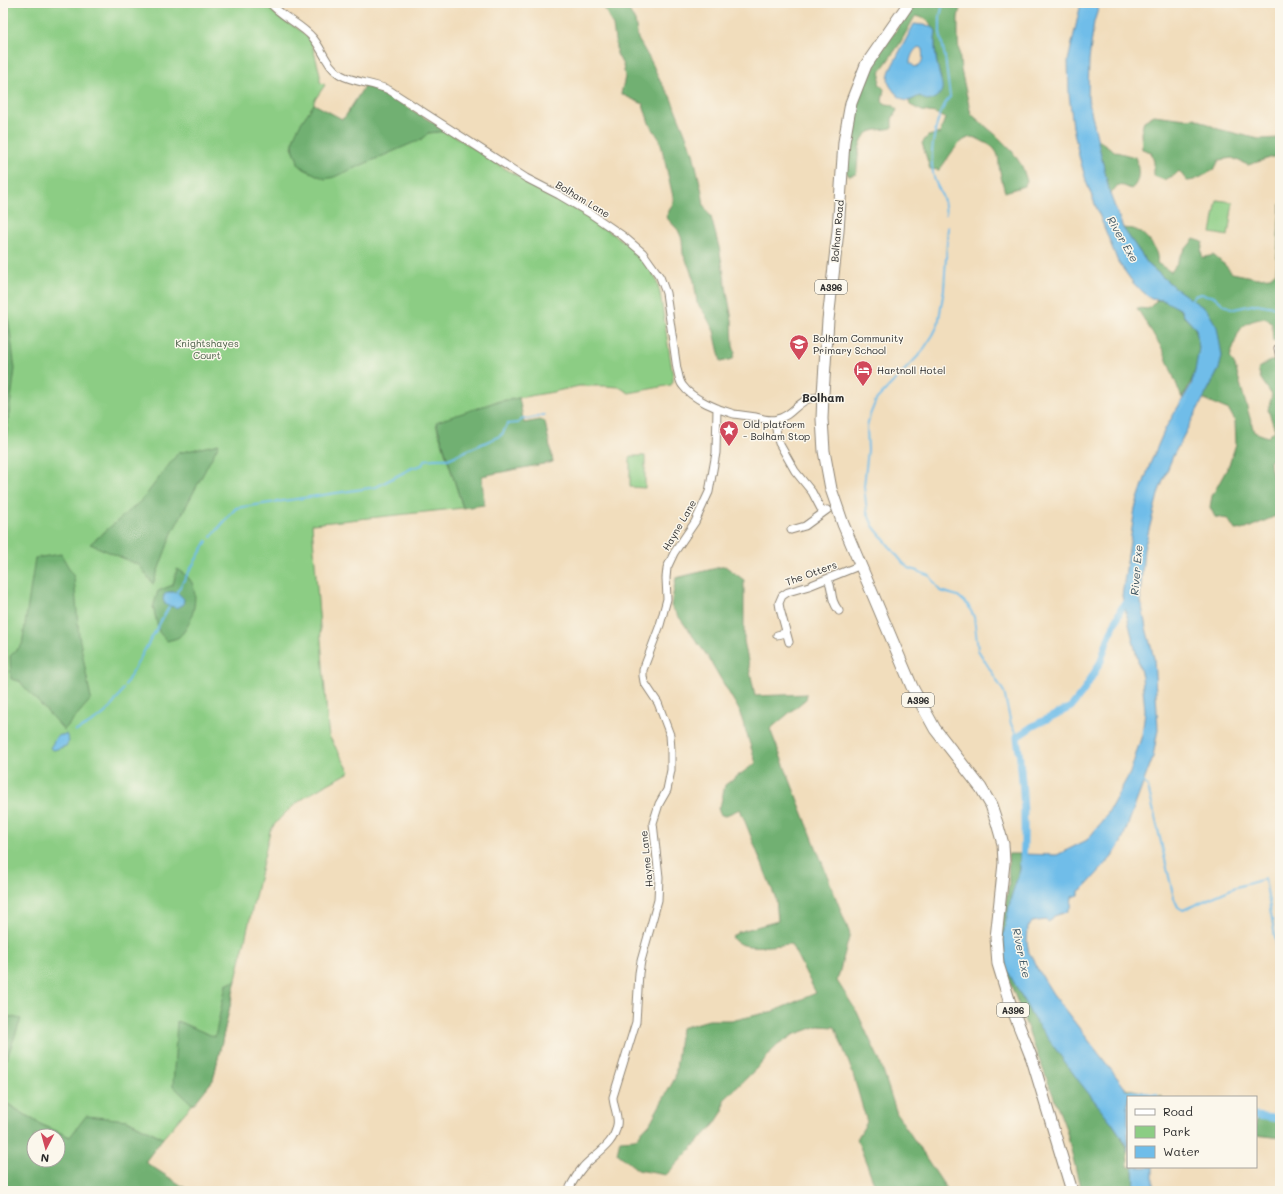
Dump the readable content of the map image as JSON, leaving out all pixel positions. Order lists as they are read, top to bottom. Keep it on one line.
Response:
{"streets":{"main road":["Bolham Road","A396"],"street":["Bolham Lane","Hayne Lane","The Otters"]},"crossings":[["Bolham Lane","Hayne Lane"],["Bolham Road","A396"],["Bolham Road","The Otters"],["A396","The Otters"]],"districts":["Bolham"],"water":["River Exe"],"parks":["Knightshayes Court"],"places":{"school or university":["Bolham Community Primary School"],"hotel":["Hartnoll Hotel"],"place":["Old platform - Bolham Stop"]},"legend":["Road","Park","Water"],"north":"bottom"}
